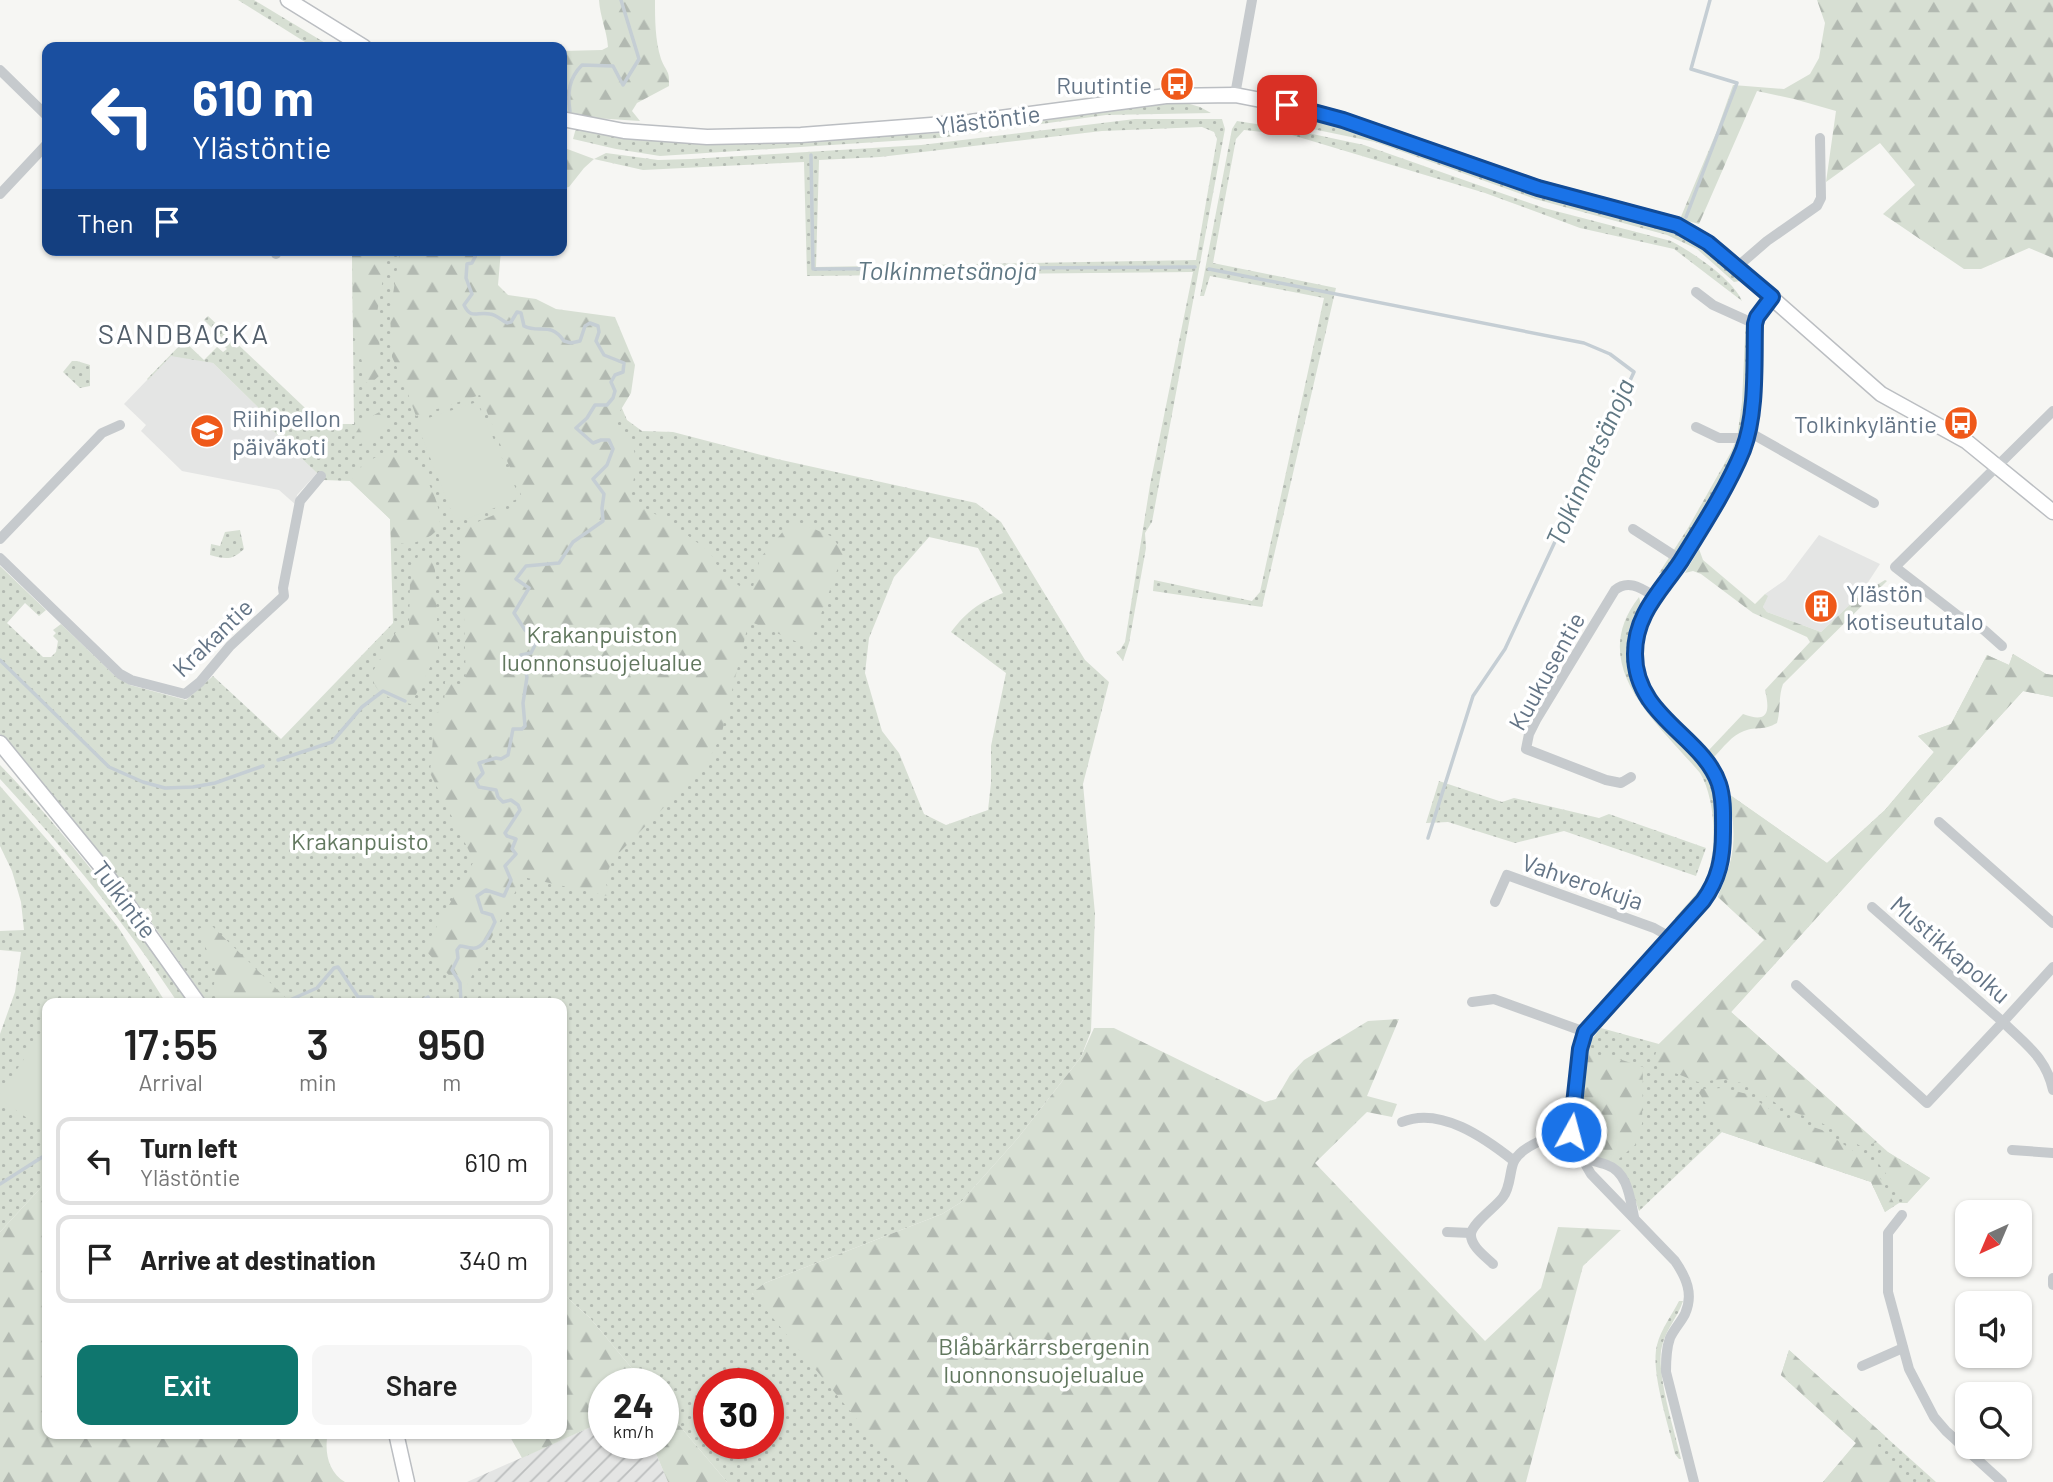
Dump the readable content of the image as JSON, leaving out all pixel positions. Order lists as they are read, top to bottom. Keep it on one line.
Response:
{"streets":{"main road":["Ylästöntie","Tulkintie"],"street":["Krakantie","Kuukusentie","Vahverokuja","Mustikkapolku"]},"districts":["SANDBACKA"],"water":["Tolkinmetsänoja"],"parks":["Krakanpuiston luonnonsuojelualue","Krakanpuisto","Blåbärkärrsbergenin luonnonsuojelualue"],"places":{"bus stop":["Ruutintie","Tolkinkyläntie"],"school or university":["Riihipellon päiväkoti"],"building":["Ylästön kotiseututalo"]},"north":"bottom left","page":{"turn":["610 m","Ylästöntie"],"then":"Then","eta":["17:55","Arrival","3","min","950","m"],"list":[{"name":"Turn left","note":"Ylästöntie","value":"610 m"},{"name":"Arrive at destination","value":"340 m"}],"buttons":["Exit","Share"],"speed":"24 km/h","limit":"30"}}
